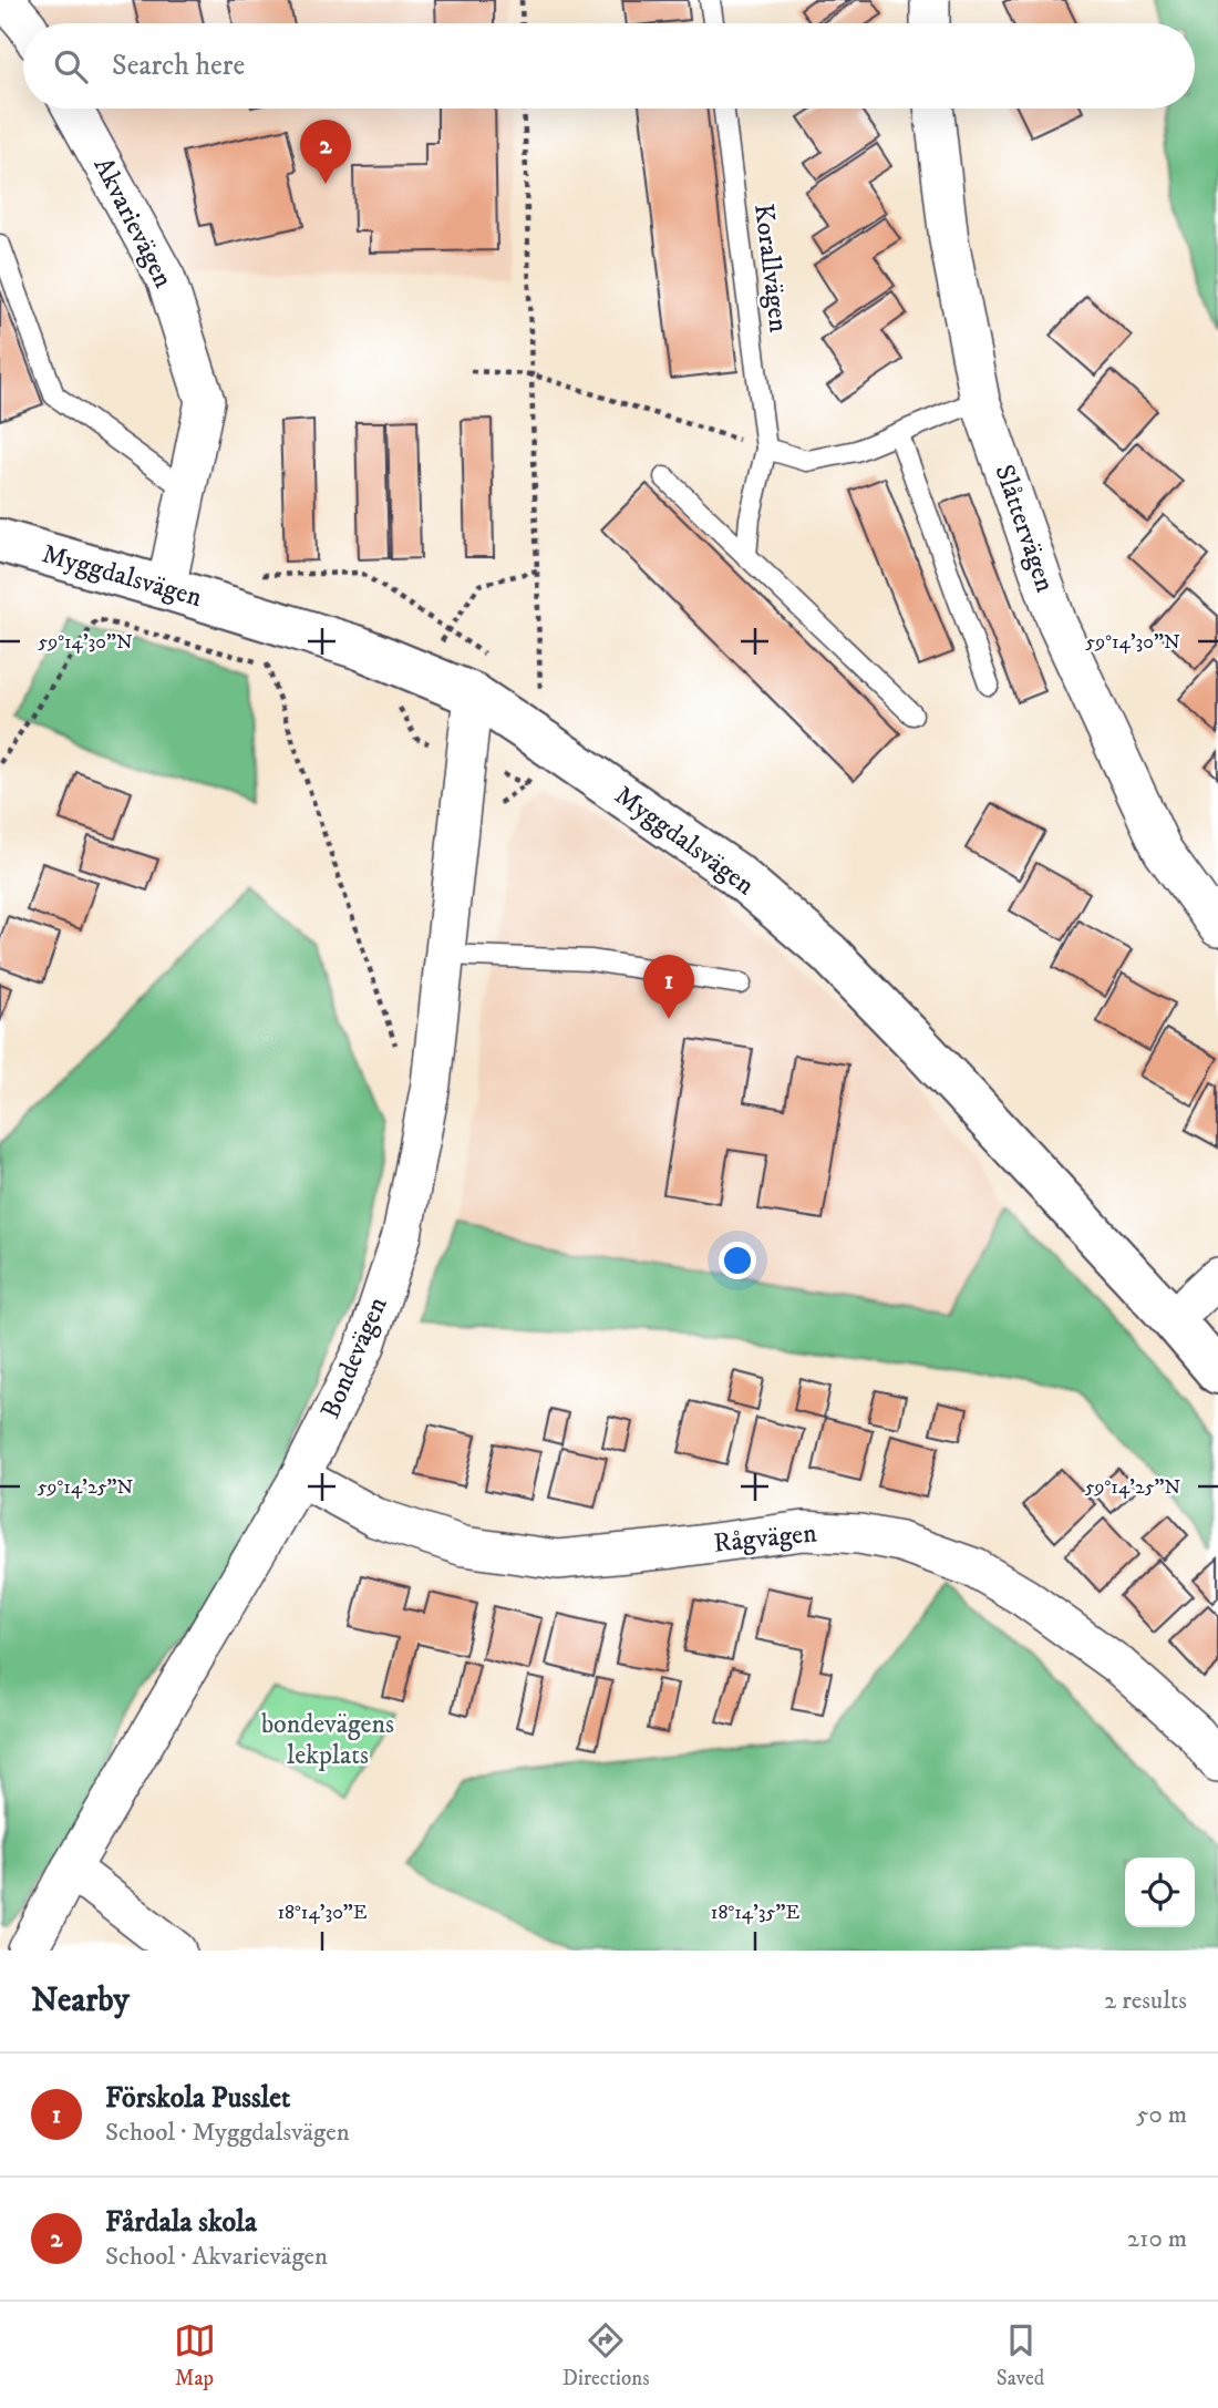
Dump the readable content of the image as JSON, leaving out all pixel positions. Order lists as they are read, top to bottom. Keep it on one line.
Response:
{"streets":{"street":["Akvarievägen","Slåttervägen","Myggdalsvägen","Bondevägen","Rågvägen"],"lane":["Korallvägen"]},"crossings":[["Akvarievägen","Myggdalsvägen"],["Myggdalsvägen","Bondevägen"],["Bondevägen","Rågvägen"]],"parks":["bondevägens lekplats"],"page":{"search":"Search here","pins":["2","1"],"heading":["Nearby","2 results"],"list":[{"mark":"1","name":"Förskola Pusslet","note":"School · Myggdalsvägen","value":"50 m"},{"mark":"2","name":"Fårdala skola","note":"School · Akvarievägen","value":"210 m"}],"nav":["Map","Directions","Saved"]},"coordinates":["59°14'30\"N","59°14'25\"N","18°14'30\"E","18°14'35\"E"]}
